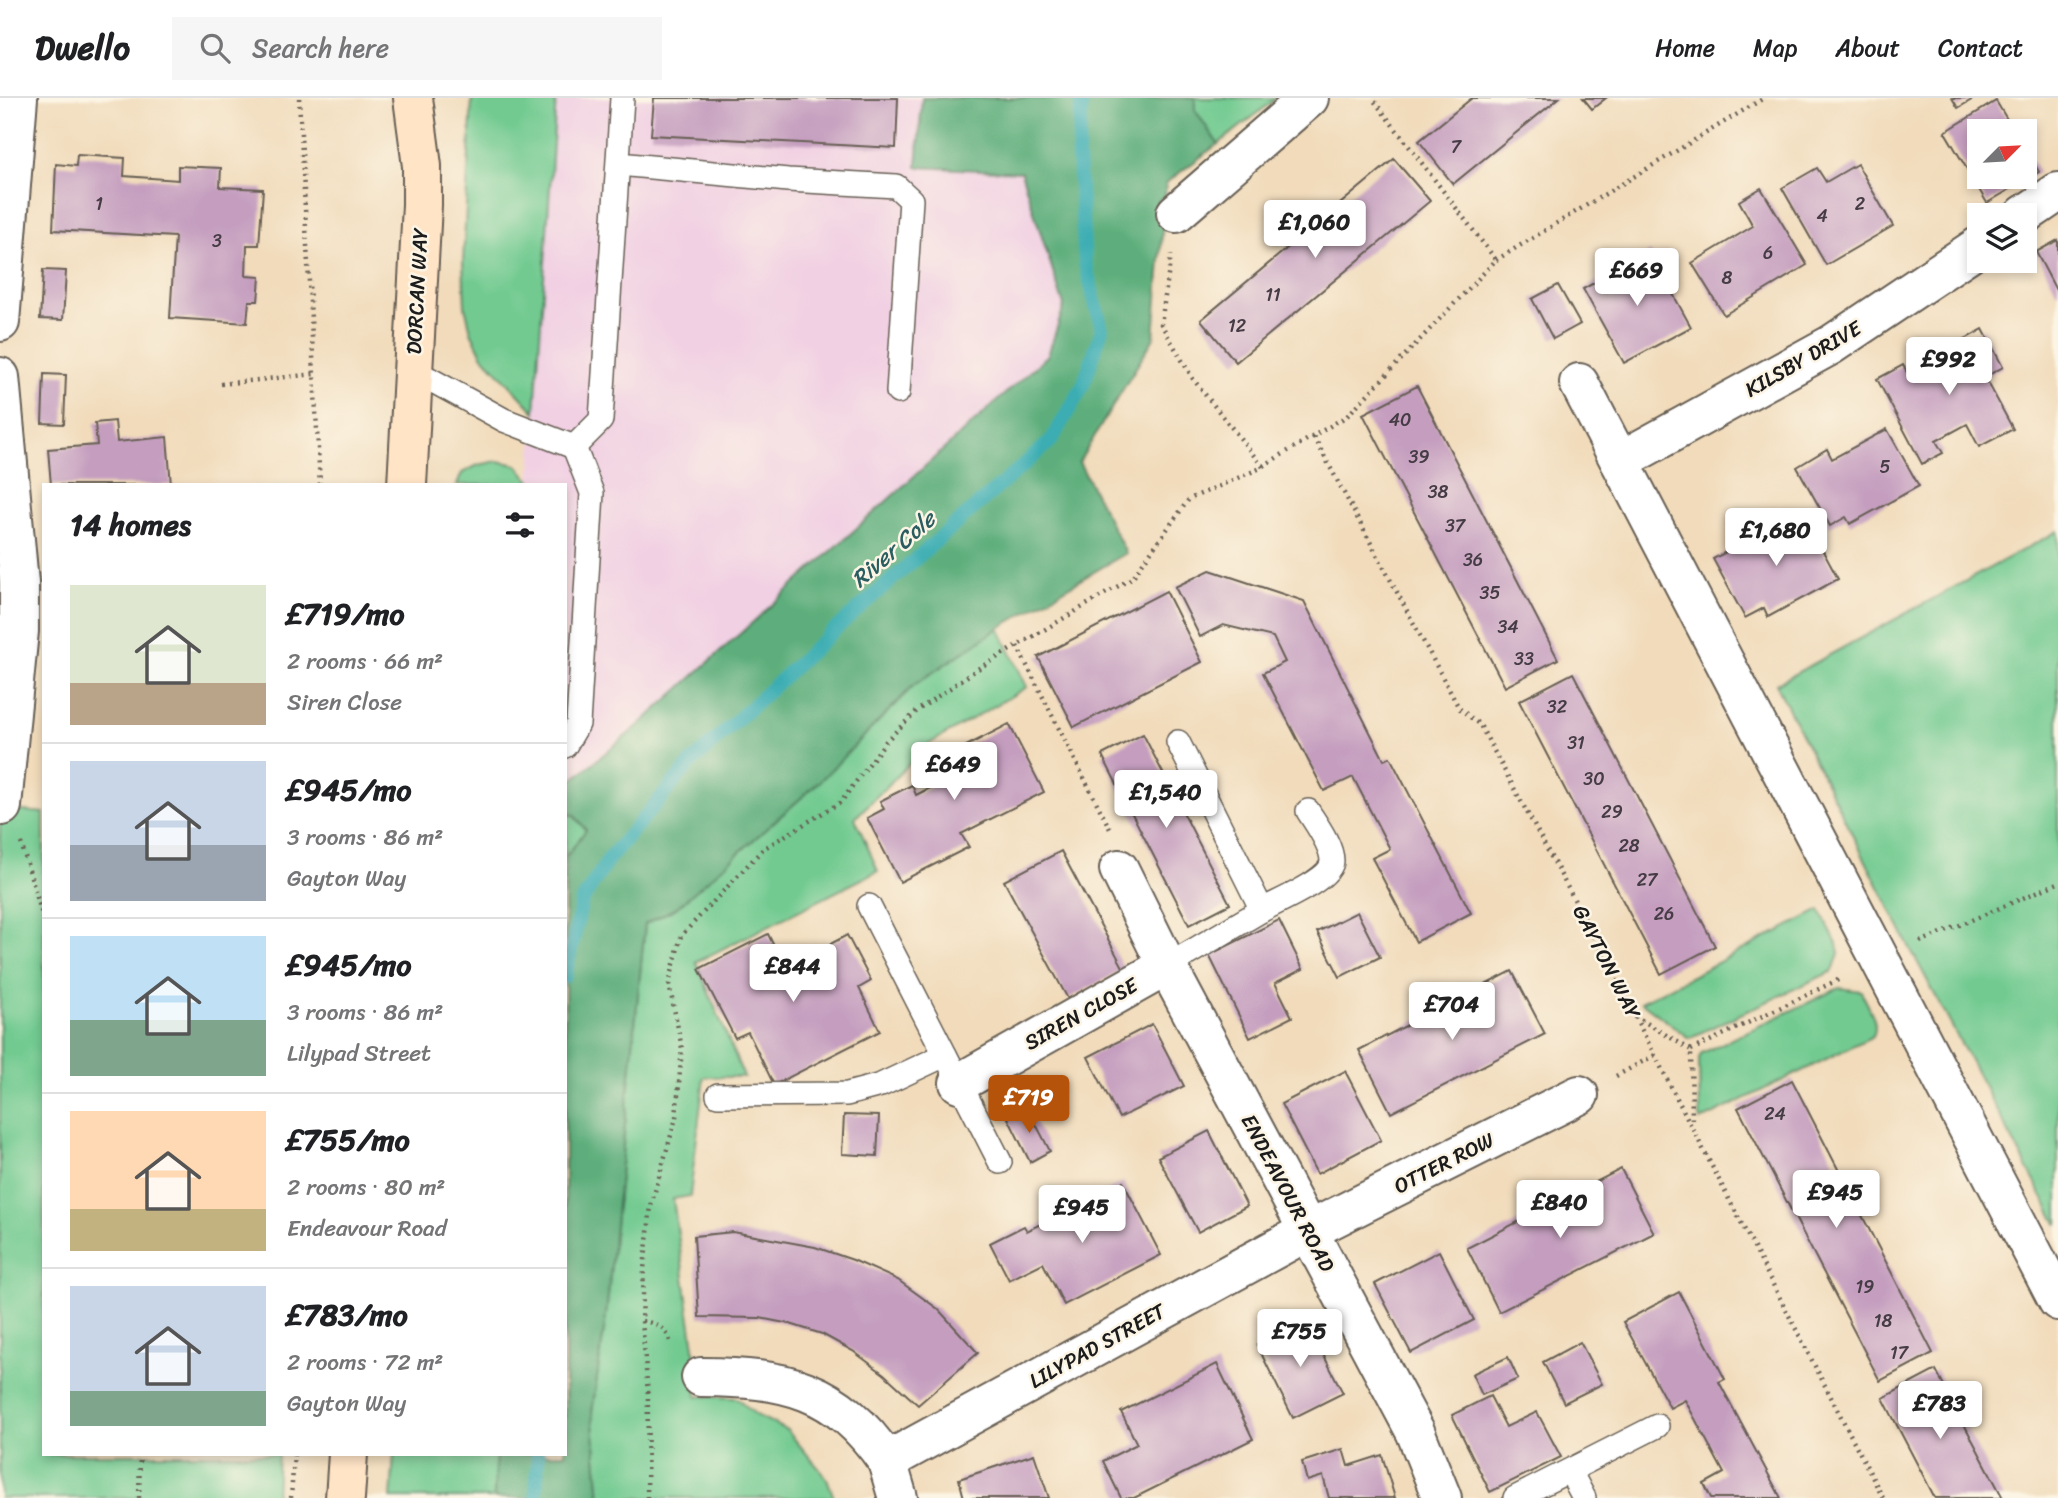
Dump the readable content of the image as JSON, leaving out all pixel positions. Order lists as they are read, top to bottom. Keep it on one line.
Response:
{"streets":{"main road":["DORCAN WAY"],"street":["KILSBY DRIVE","SIREN CLOSE","OTTER ROW","ENDEAVOUR ROAD","LILYPAD STREET"],"path":["GAYTON WAY"]},"crossings":[["SIREN CLOSE","ENDEAVOUR ROAD"],["OTTER ROW","ENDEAVOUR ROAD"],["OTTER ROW","LILYPAD STREET"],["ENDEAVOUR ROAD","LILYPAD STREET"]],"water":["River Cole"],"house_numbers":["7","1","2","4","3","6","8","11","12","40","39","5","38","37","36","35","34","33","32","31","30","29","28","27","26","24","19","18","17"],"north":"top right","page":{"header":"Dwello","search":"Search here","nav":["Home","Map","About","Contact"],"price":["£1,060","£669","£992","£1,680","£649","£1,540","£844","£704","£719","£945","£840","£945","£755","£783"],"heading":"14 homes","list":[{"name":"£719/mo","note":"2 rooms · 66 m² · Siren Close"},{"name":"£945/mo","note":"3 rooms · 86 m² · Gayton Way"},{"name":"£945/mo","note":"3 rooms · 86 m² · Lilypad Street"},{"name":"£755/mo","note":"2 rooms · 80 m² · Endeavour Road"},{"name":"£783/mo","note":"2 rooms · 72 m² · Gayton Way"}]}}
